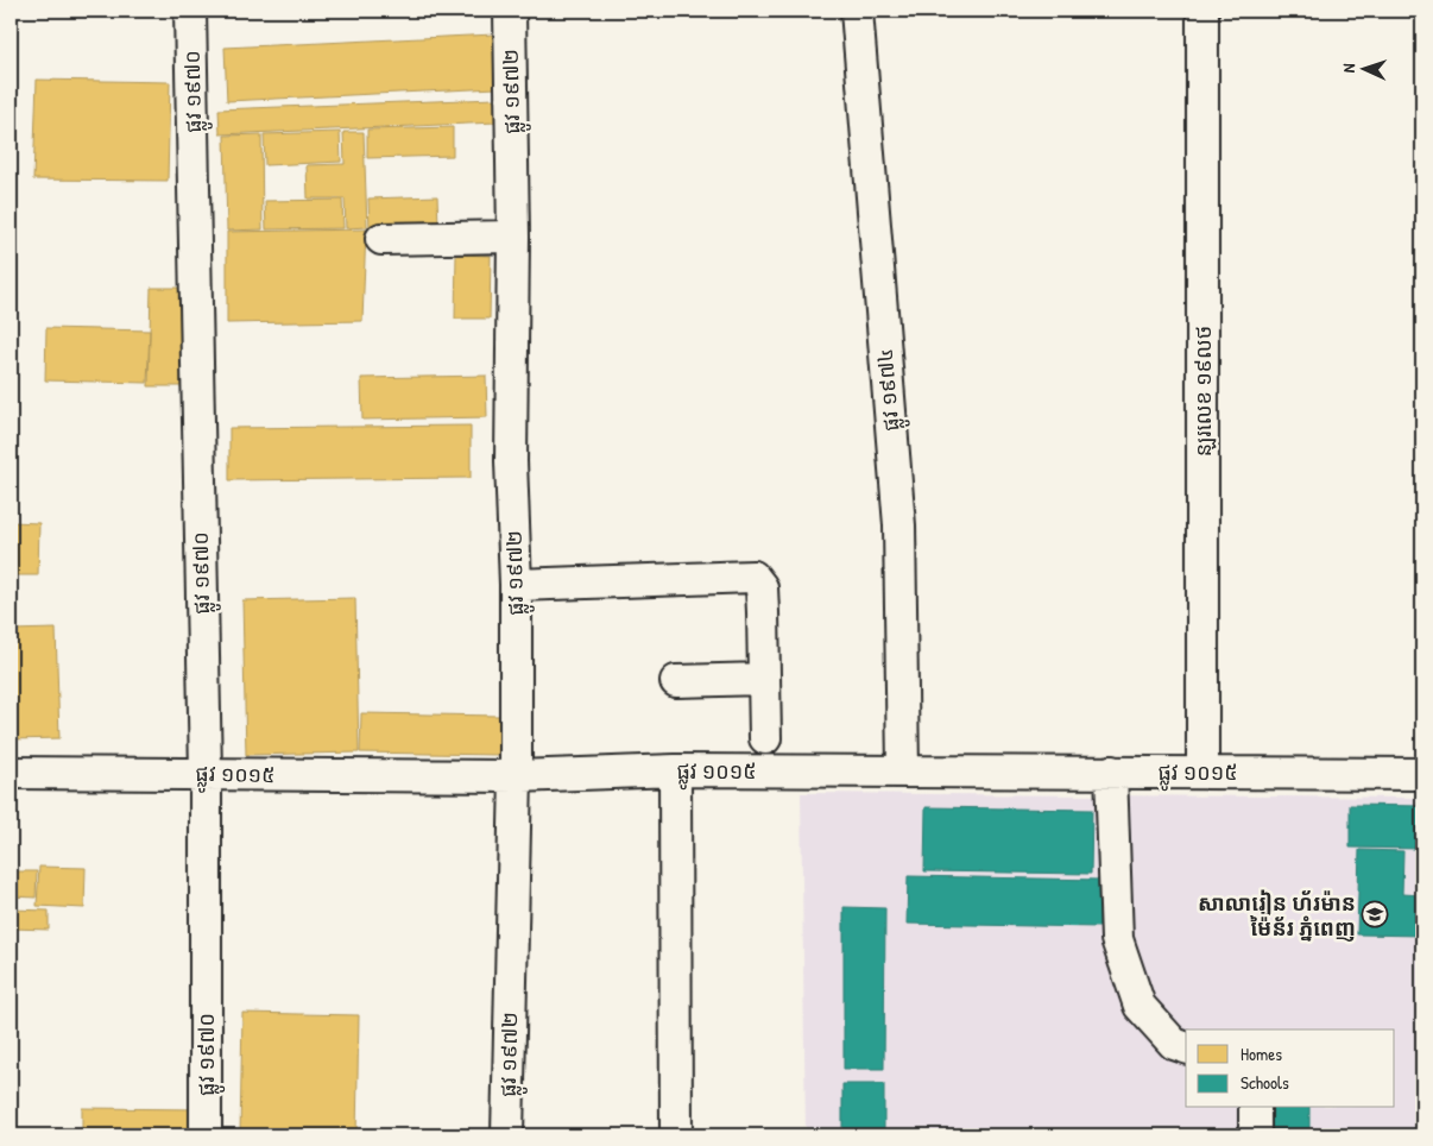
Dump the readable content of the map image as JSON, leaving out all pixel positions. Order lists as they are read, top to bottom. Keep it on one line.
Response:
{"streets":{"street":["ផ្លូវ ១៩៧០","ផ្លូវ ១៩៧២","ផ្លូវ ១៩៧៤","ន្ឡរលេខ ១៩លថ","ផ្លូវ ១០១៥"]},"crossings":[["ផ្លូវ ១៩៧០","ផ្លូវ ១០១៥"],["ផ្លូវ ១៩៧២","ផ្លូវ ១០១៥"],["ផ្លូវ ១៩៧៤","ផ្លូវ ១០១៥"],["ន្ឡរលេខ ១៩លថ","ផ្លូវ ១០១៥"]],"places":{"school or university":["សាលារៀន ហ័រម៉ាន ម៉ៃន័រ ភ្នំពេញ"]},"legend":["Homes","Schools"],"north":"left"}
